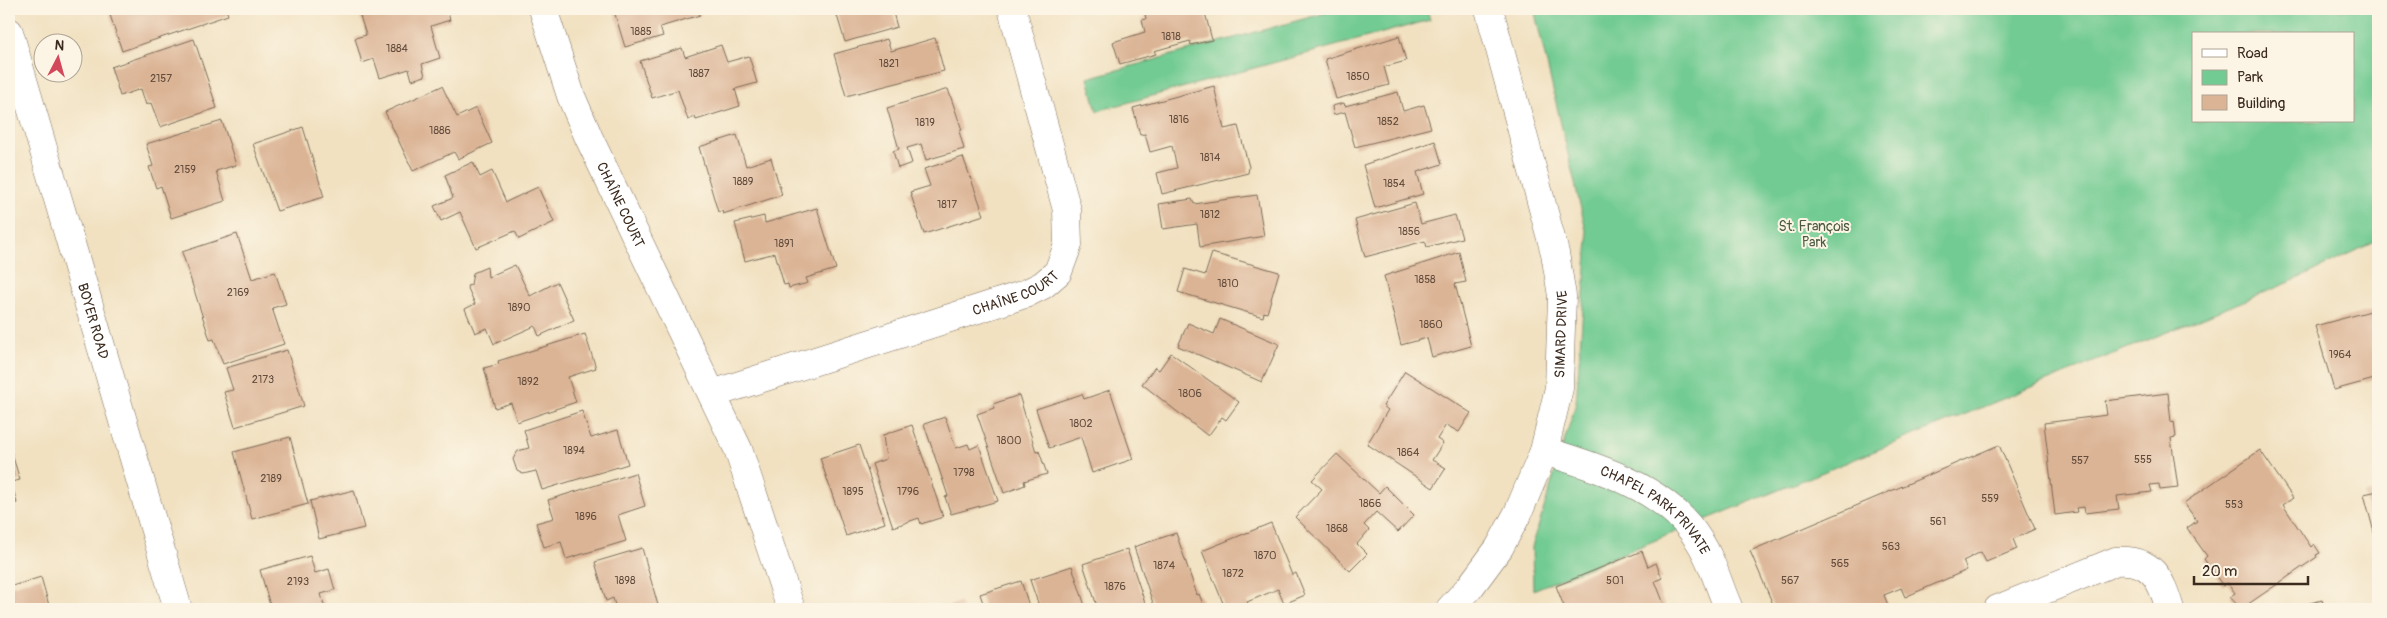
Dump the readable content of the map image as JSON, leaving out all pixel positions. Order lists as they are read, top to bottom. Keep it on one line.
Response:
{"streets":{"street":["CHAÎNE COURT","BOYER ROAD","SIMARD DRIVE","CHAPEL PARK PRIVATE"]},"crossings":[["SIMARD DRIVE","CHAPEL PARK PRIVATE"]],"parks":["St. François Park"],"house_numbers":["1885","1818","1884","1821","1887","1850","2157","1816","1852","1819","1886","1814","2159","1889","1854","1817","1812","1856","1891","1858","1810","2169","1890","1860","1964","2173","1892","1806","1802","1800","1894","1864","555","557","1798","2189","1895","1796","559","1866","553","1896","561","1868","563","1870","565","1874","1872","1898","501","567","2193","1876"],"legend":["Road","Park","Building"],"scale_bar":"20 m","north":"top"}
